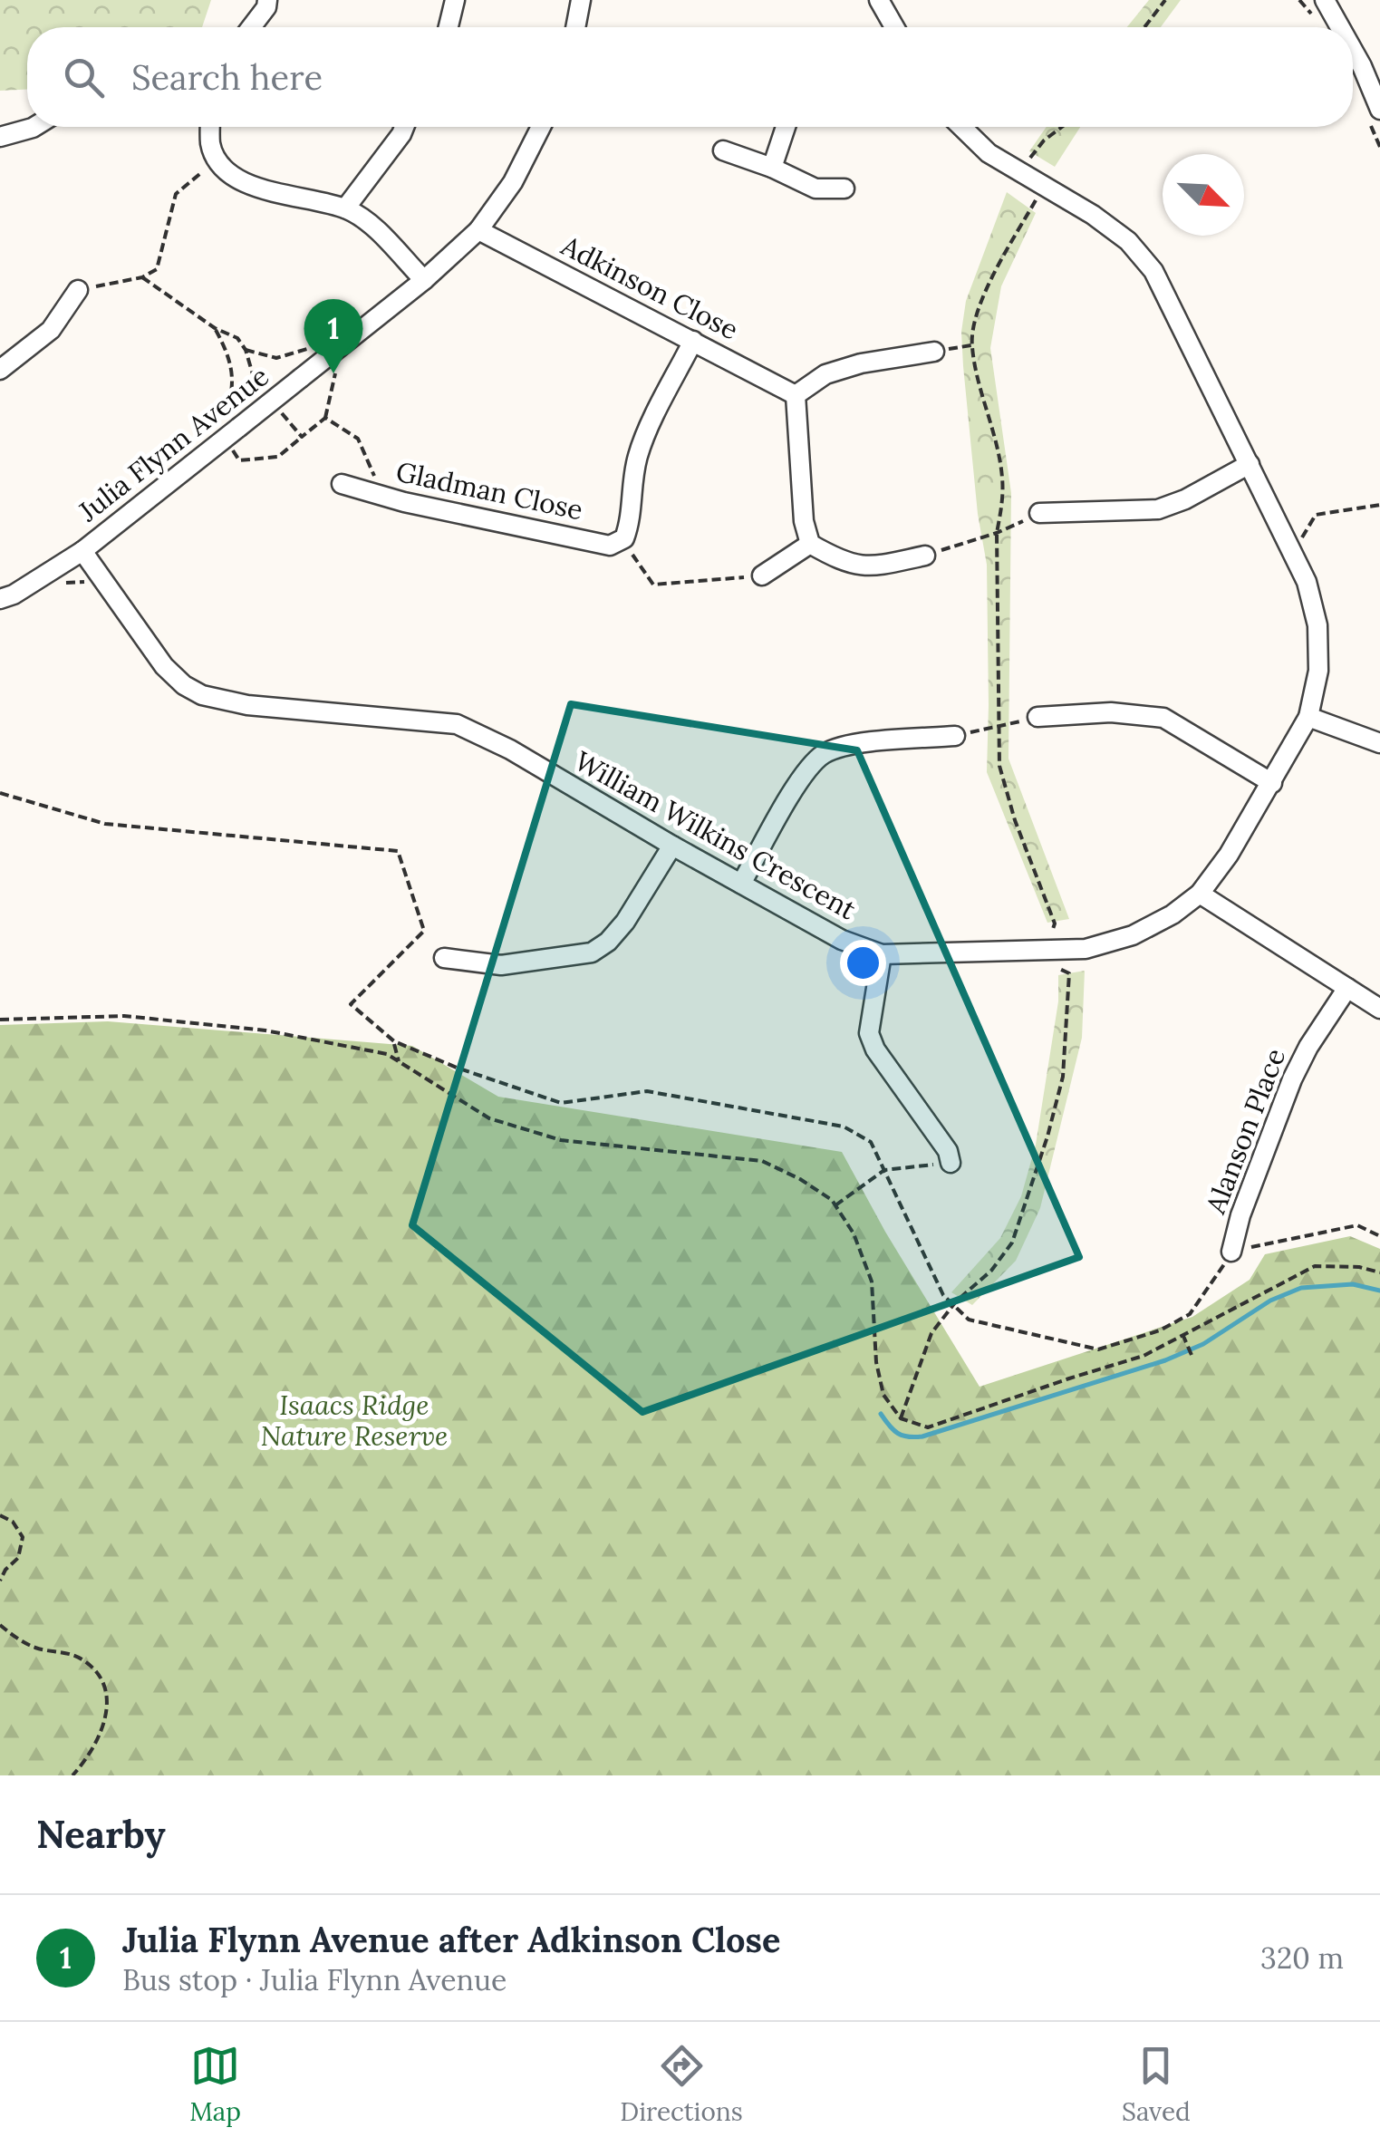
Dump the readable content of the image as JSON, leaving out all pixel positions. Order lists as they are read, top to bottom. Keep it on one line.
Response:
{"streets":{"street":["Adkinson Close","Julia Flynn Avenue","Gladman Close","William Wilkins Crescent","Alanson Place"]},"crossings":[["Adkinson Close","Julia Flynn Avenue"],["Julia Flynn Avenue","William Wilkins Crescent"]],"parks":["Isaacs Ridge Nature Reserve"],"north":"bottom right","page":{"search":"Search here","pins":"1","heading":"Nearby","list":[{"mark":"1","name":"Julia Flynn Avenue after Adkinson Close","note":"Bus stop · Julia Flynn Avenue","value":"320 m"}],"nav":["Map","Directions","Saved"]}}
